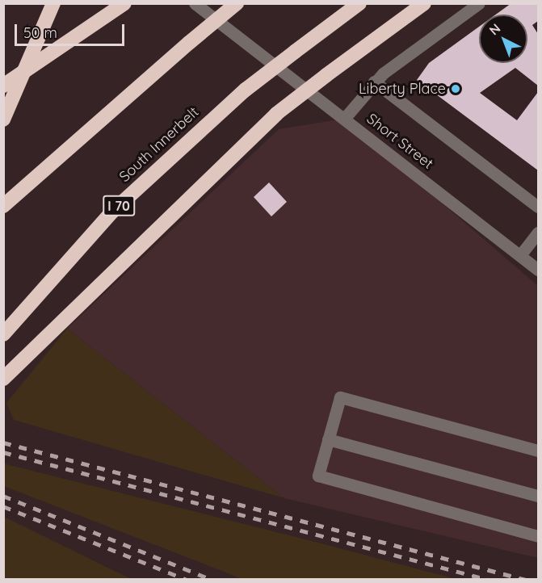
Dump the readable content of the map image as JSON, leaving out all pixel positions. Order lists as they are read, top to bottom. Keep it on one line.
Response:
{"streets":{"highway":["South Innerbelt","I 70"],"street":["Short Street"]},"places":["Liberty Place"],"scale_bar":"50 m","north":"top left"}
